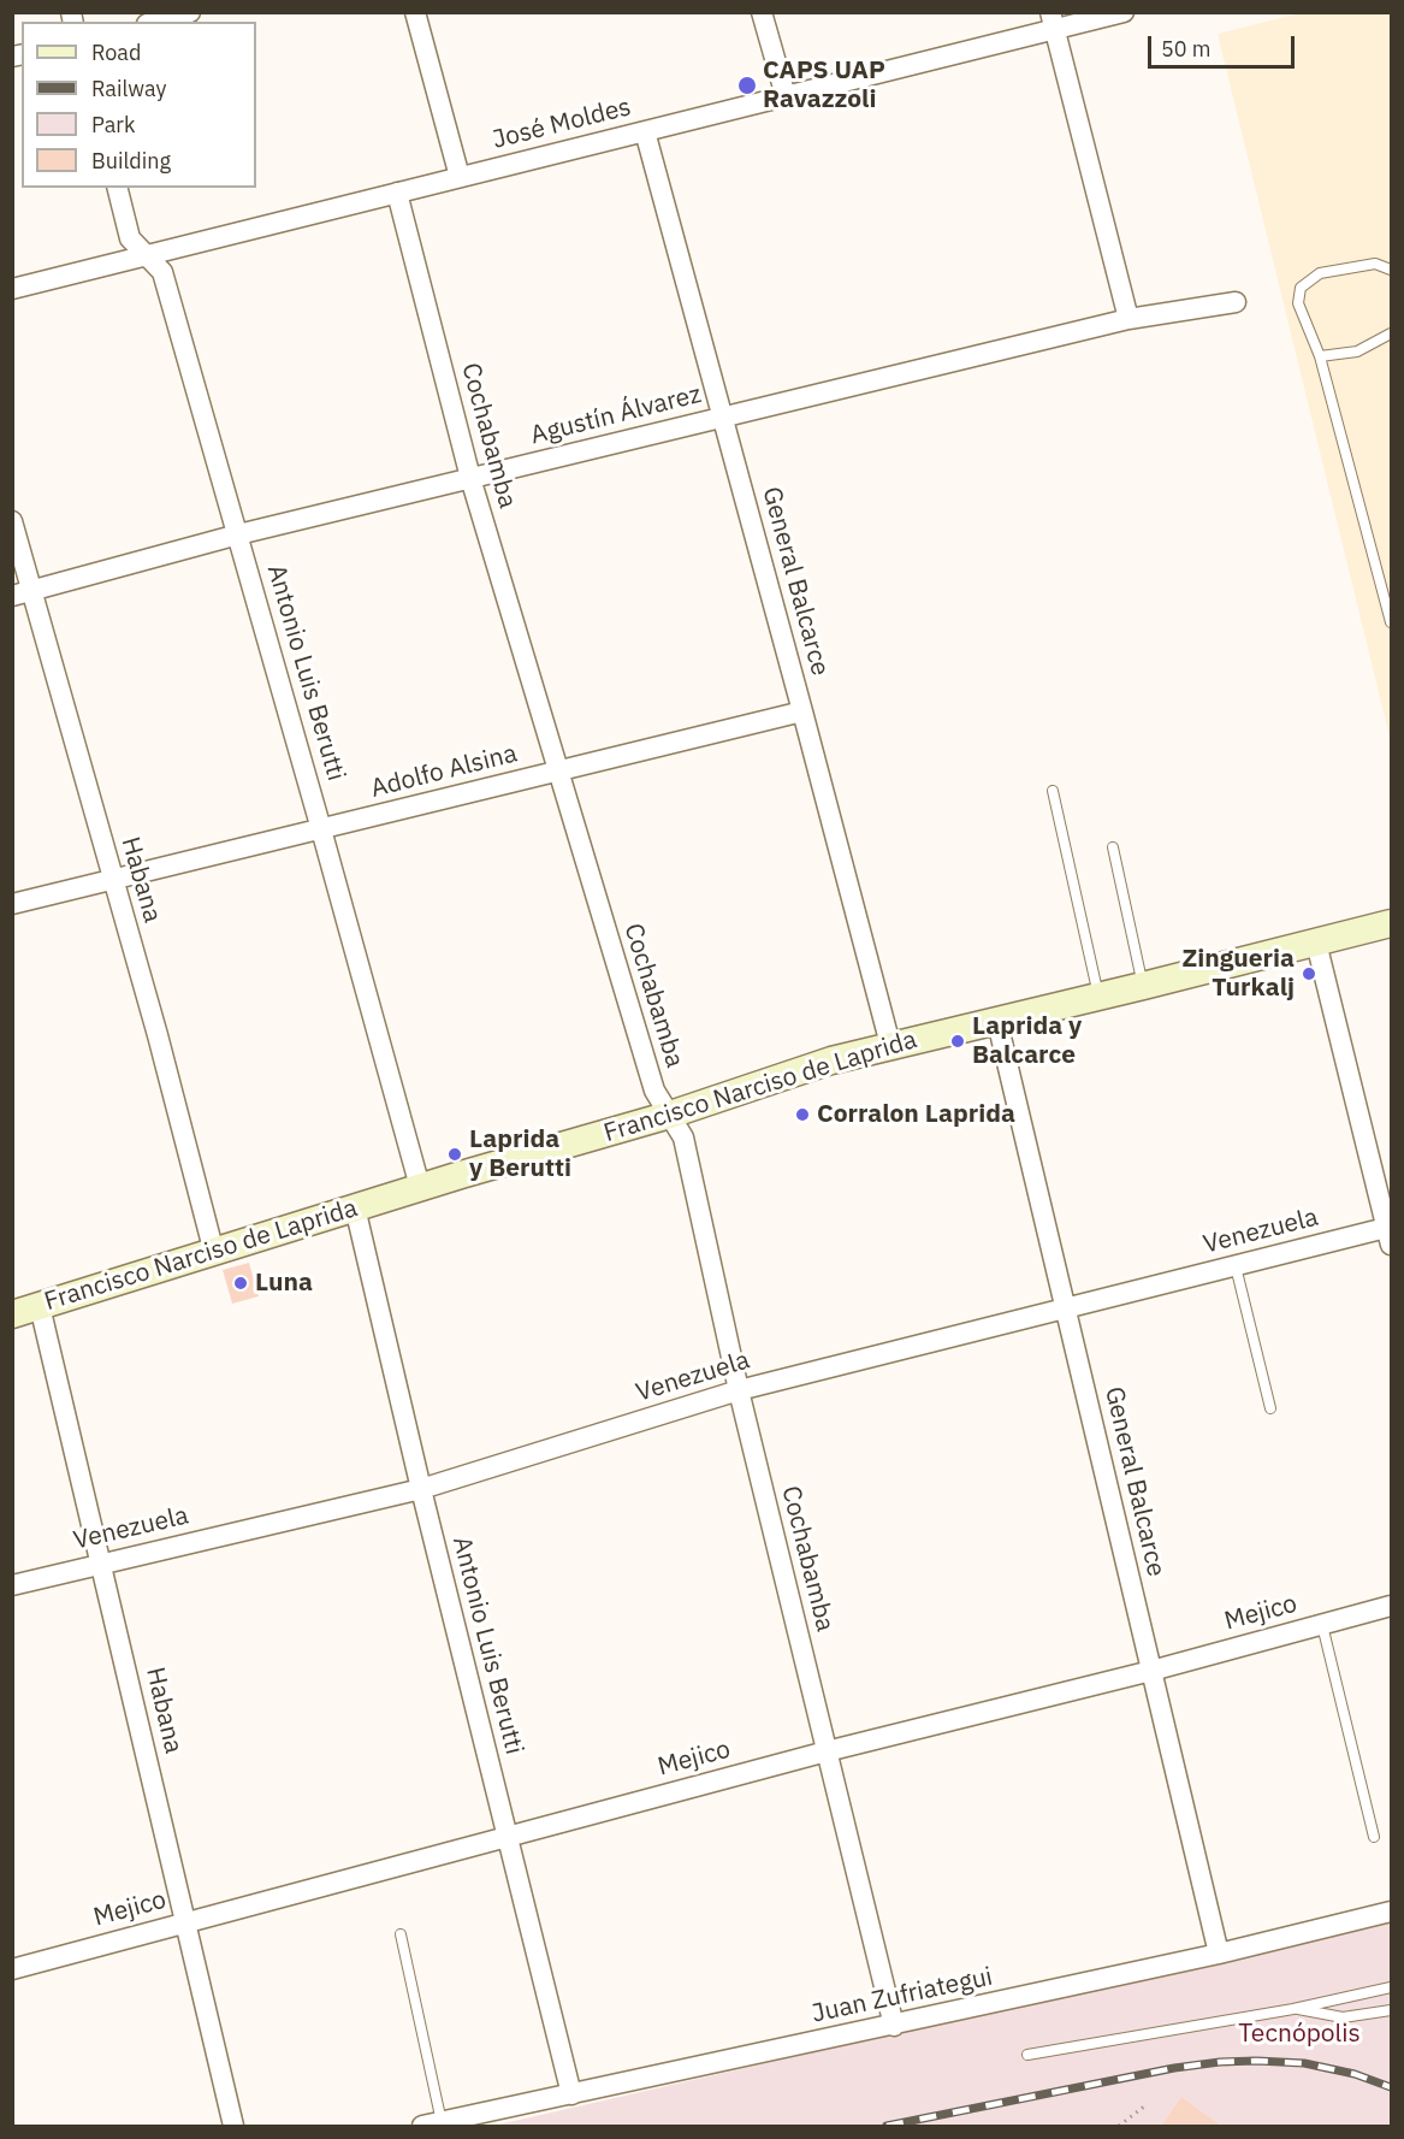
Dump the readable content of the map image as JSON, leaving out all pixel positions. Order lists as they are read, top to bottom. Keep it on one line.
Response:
{"streets":{"main road":["Francisco Narciso de Laprida"],"street":["José Moldes","Agustín Álvarez","Cochabamba","General Balcarce","Antonio Luis Berutti","Adolfo Alsina","Habana","Venezuela","Mejico","Juan Zufriategui"]},"crossings":[["José Moldes","Cochabamba"],["José Moldes","General Balcarce"],["José Moldes","Antonio Luis Berutti"],["Agustín Álvarez","Cochabamba"],["Agustín Álvarez","General Balcarce"],["Agustín Álvarez","Antonio Luis Berutti"],["Agustín Álvarez","Habana"],["Cochabamba","Adolfo Alsina"],["Cochabamba","Francisco Narciso de Laprida"],["Cochabamba","Venezuela"],["Cochabamba","Mejico"],["Cochabamba","Juan Zufriategui"],["General Balcarce","Adolfo Alsina"],["General Balcarce","Francisco Narciso de Laprida"],["General Balcarce","Venezuela"],["General Balcarce","Mejico"],["General Balcarce","Juan Zufriategui"],["Antonio Luis Berutti","Adolfo Alsina"],["Antonio Luis Berutti","Francisco Narciso de Laprida"],["Antonio Luis Berutti","Venezuela"],["Antonio Luis Berutti","Mejico"],["Antonio Luis Berutti","Juan Zufriategui"],["Adolfo Alsina","Habana"],["Habana","Francisco Narciso de Laprida"],["Habana","Venezuela"],["Habana","Mejico"]],"parks":["Tecnópolis"],"places":["CAPS UAP Ravazzoli","Zingueria Turkalj","Laprida y Balcarce","Corralon Laprida","Laprida y Berutti","Luna"],"legend":["Road","Railway","Park","Building"],"scale_bar":"50 m"}
